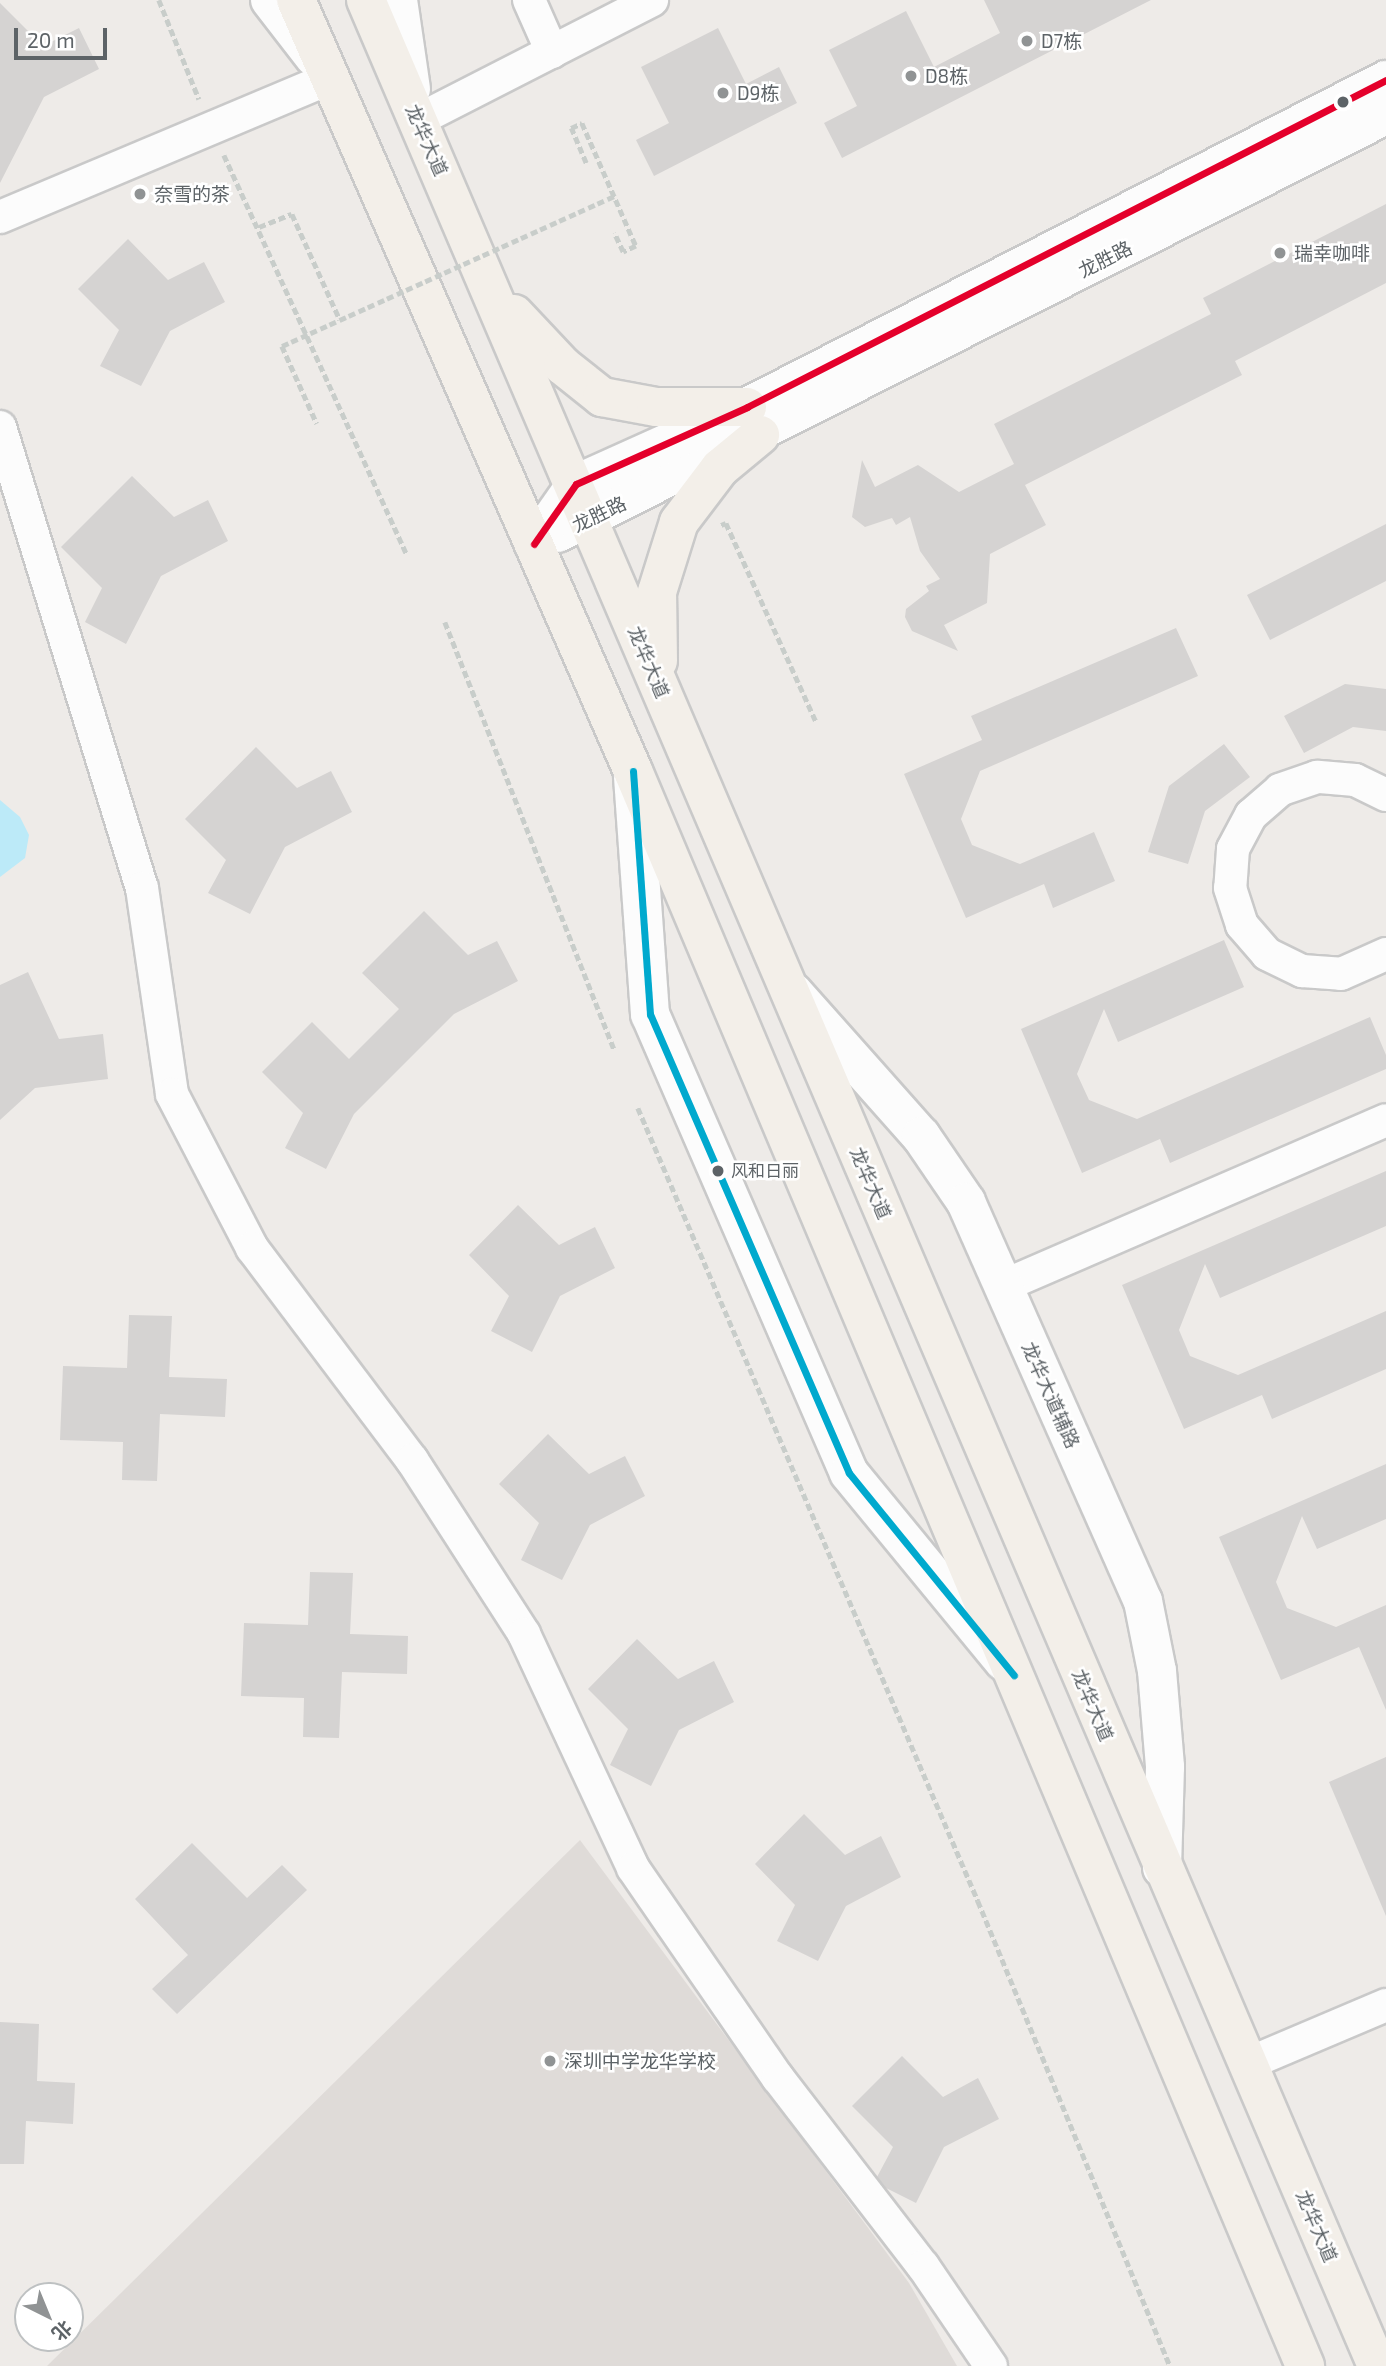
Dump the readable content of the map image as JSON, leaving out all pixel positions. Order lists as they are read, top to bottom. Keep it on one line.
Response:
{"streets":{"main road":["龙华大道","龙胜路","龙华大道辅路"]},"crossings":[["龙华大道","龙胜路"],["龙华大道","龙华大道辅路"]],"places":["D7栋","D8栋","D9栋","奈雪的茶","瑞幸咖啡","风和日丽","深圳中学龙华学校"],"scale_bar":"20 m","north":"bottom right"}
